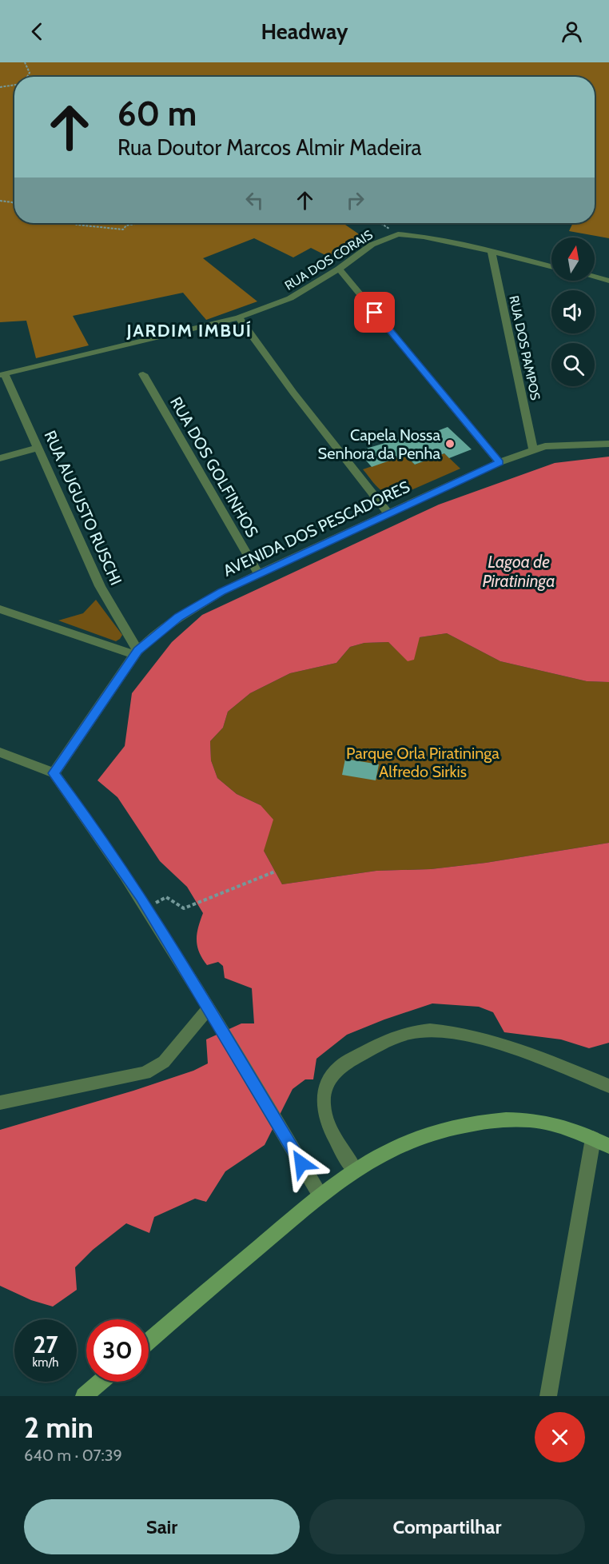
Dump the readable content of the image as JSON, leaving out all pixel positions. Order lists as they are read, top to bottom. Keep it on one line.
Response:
{"streets":{"street":["RUA DOS CORAIS","RUA DOS PAMPOS","RUA DOS GOLFINHOS","RUA AUGUSTO RUSCHI","AVENIDA DOS PESCADORES"]},"crossings":[["RUA DOS CORAIS","RUA DOS PAMPOS"],["RUA DOS CORAIS","RUA AUGUSTO RUSCHI"],["RUA DOS PAMPOS","AVENIDA DOS PESCADORES"],["RUA DOS GOLFINHOS","AVENIDA DOS PESCADORES"],["RUA AUGUSTO RUSCHI","AVENIDA DOS PESCADORES"]],"districts":["JARDIM IMBUÍ"],"water":["Lagoa de Piratininga"],"parks":["Parque Orla Piratininga Alfredo Sirkis"],"places":["Capela Nossa Senhora da Penha"],"north":"top","page":{"header":"Headway","turn":["60 m","Rua Doutor Marcos Almir Madeira"],"speed":"27 km/h","limit":"30","heading":["2 min","640 m · 07:39"],"buttons":["Sair","Compartilhar"]}}
